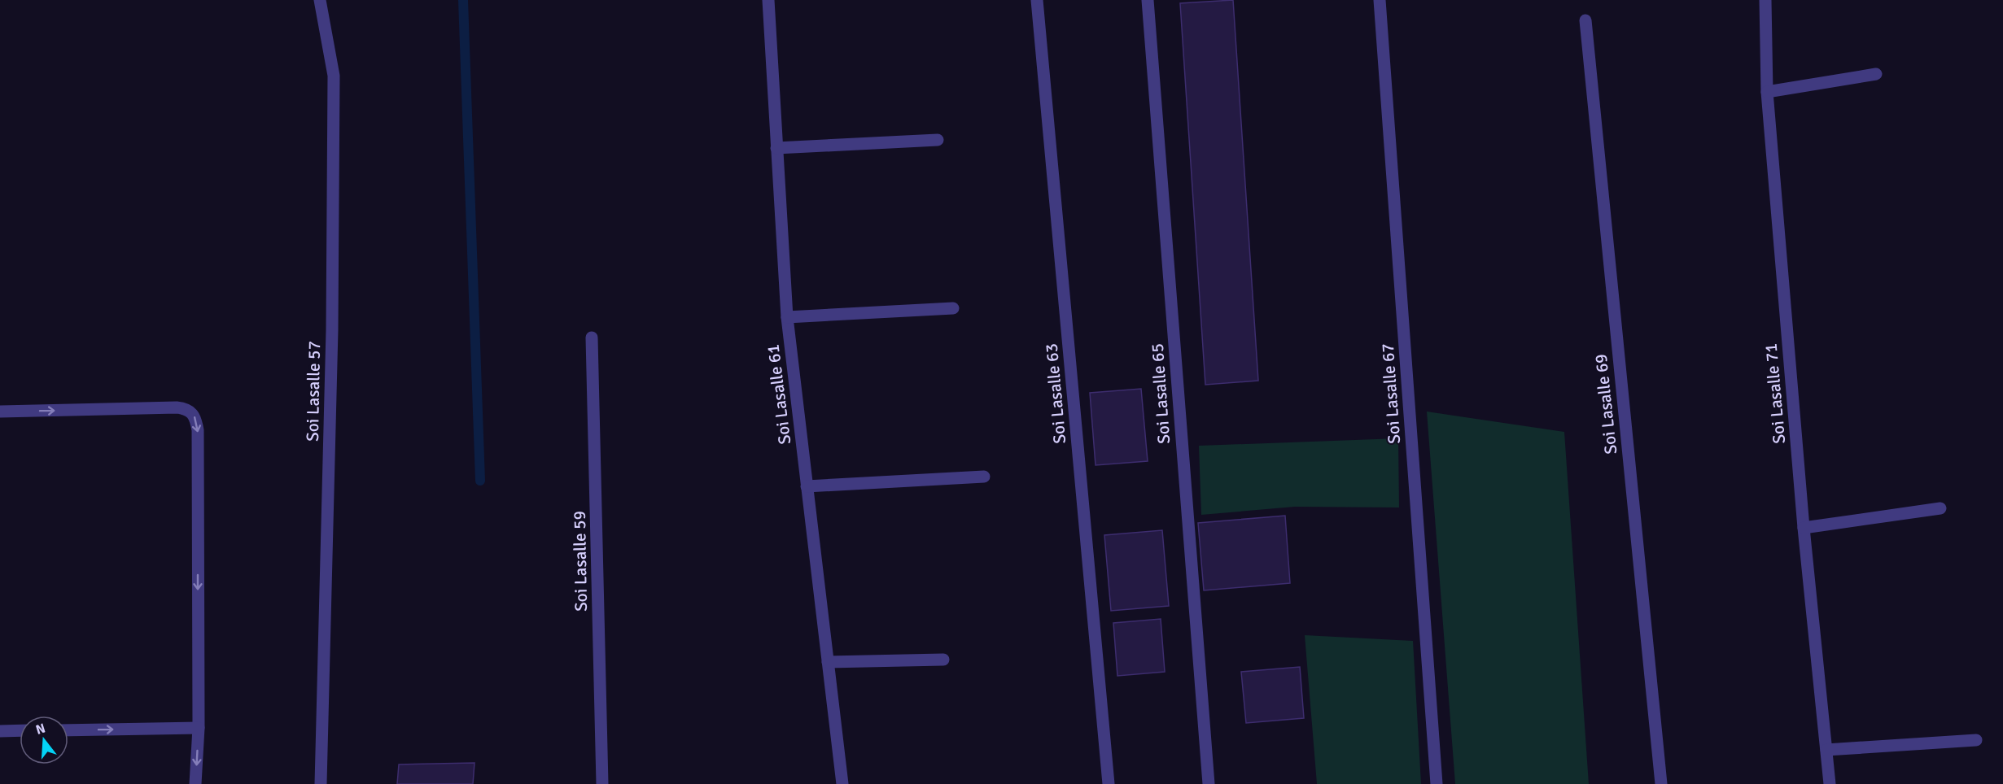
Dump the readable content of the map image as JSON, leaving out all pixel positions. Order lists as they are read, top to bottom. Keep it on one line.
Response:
{"streets":{"street":["Soi Lasalle 57","Soi Lasalle 63","Soi Lasalle 65","Soi Lasalle 67","Soi Lasalle 71","Soi Lasalle 61","Soi Lasalle 69","Soi Lasalle 59"]},"north":"top"}
